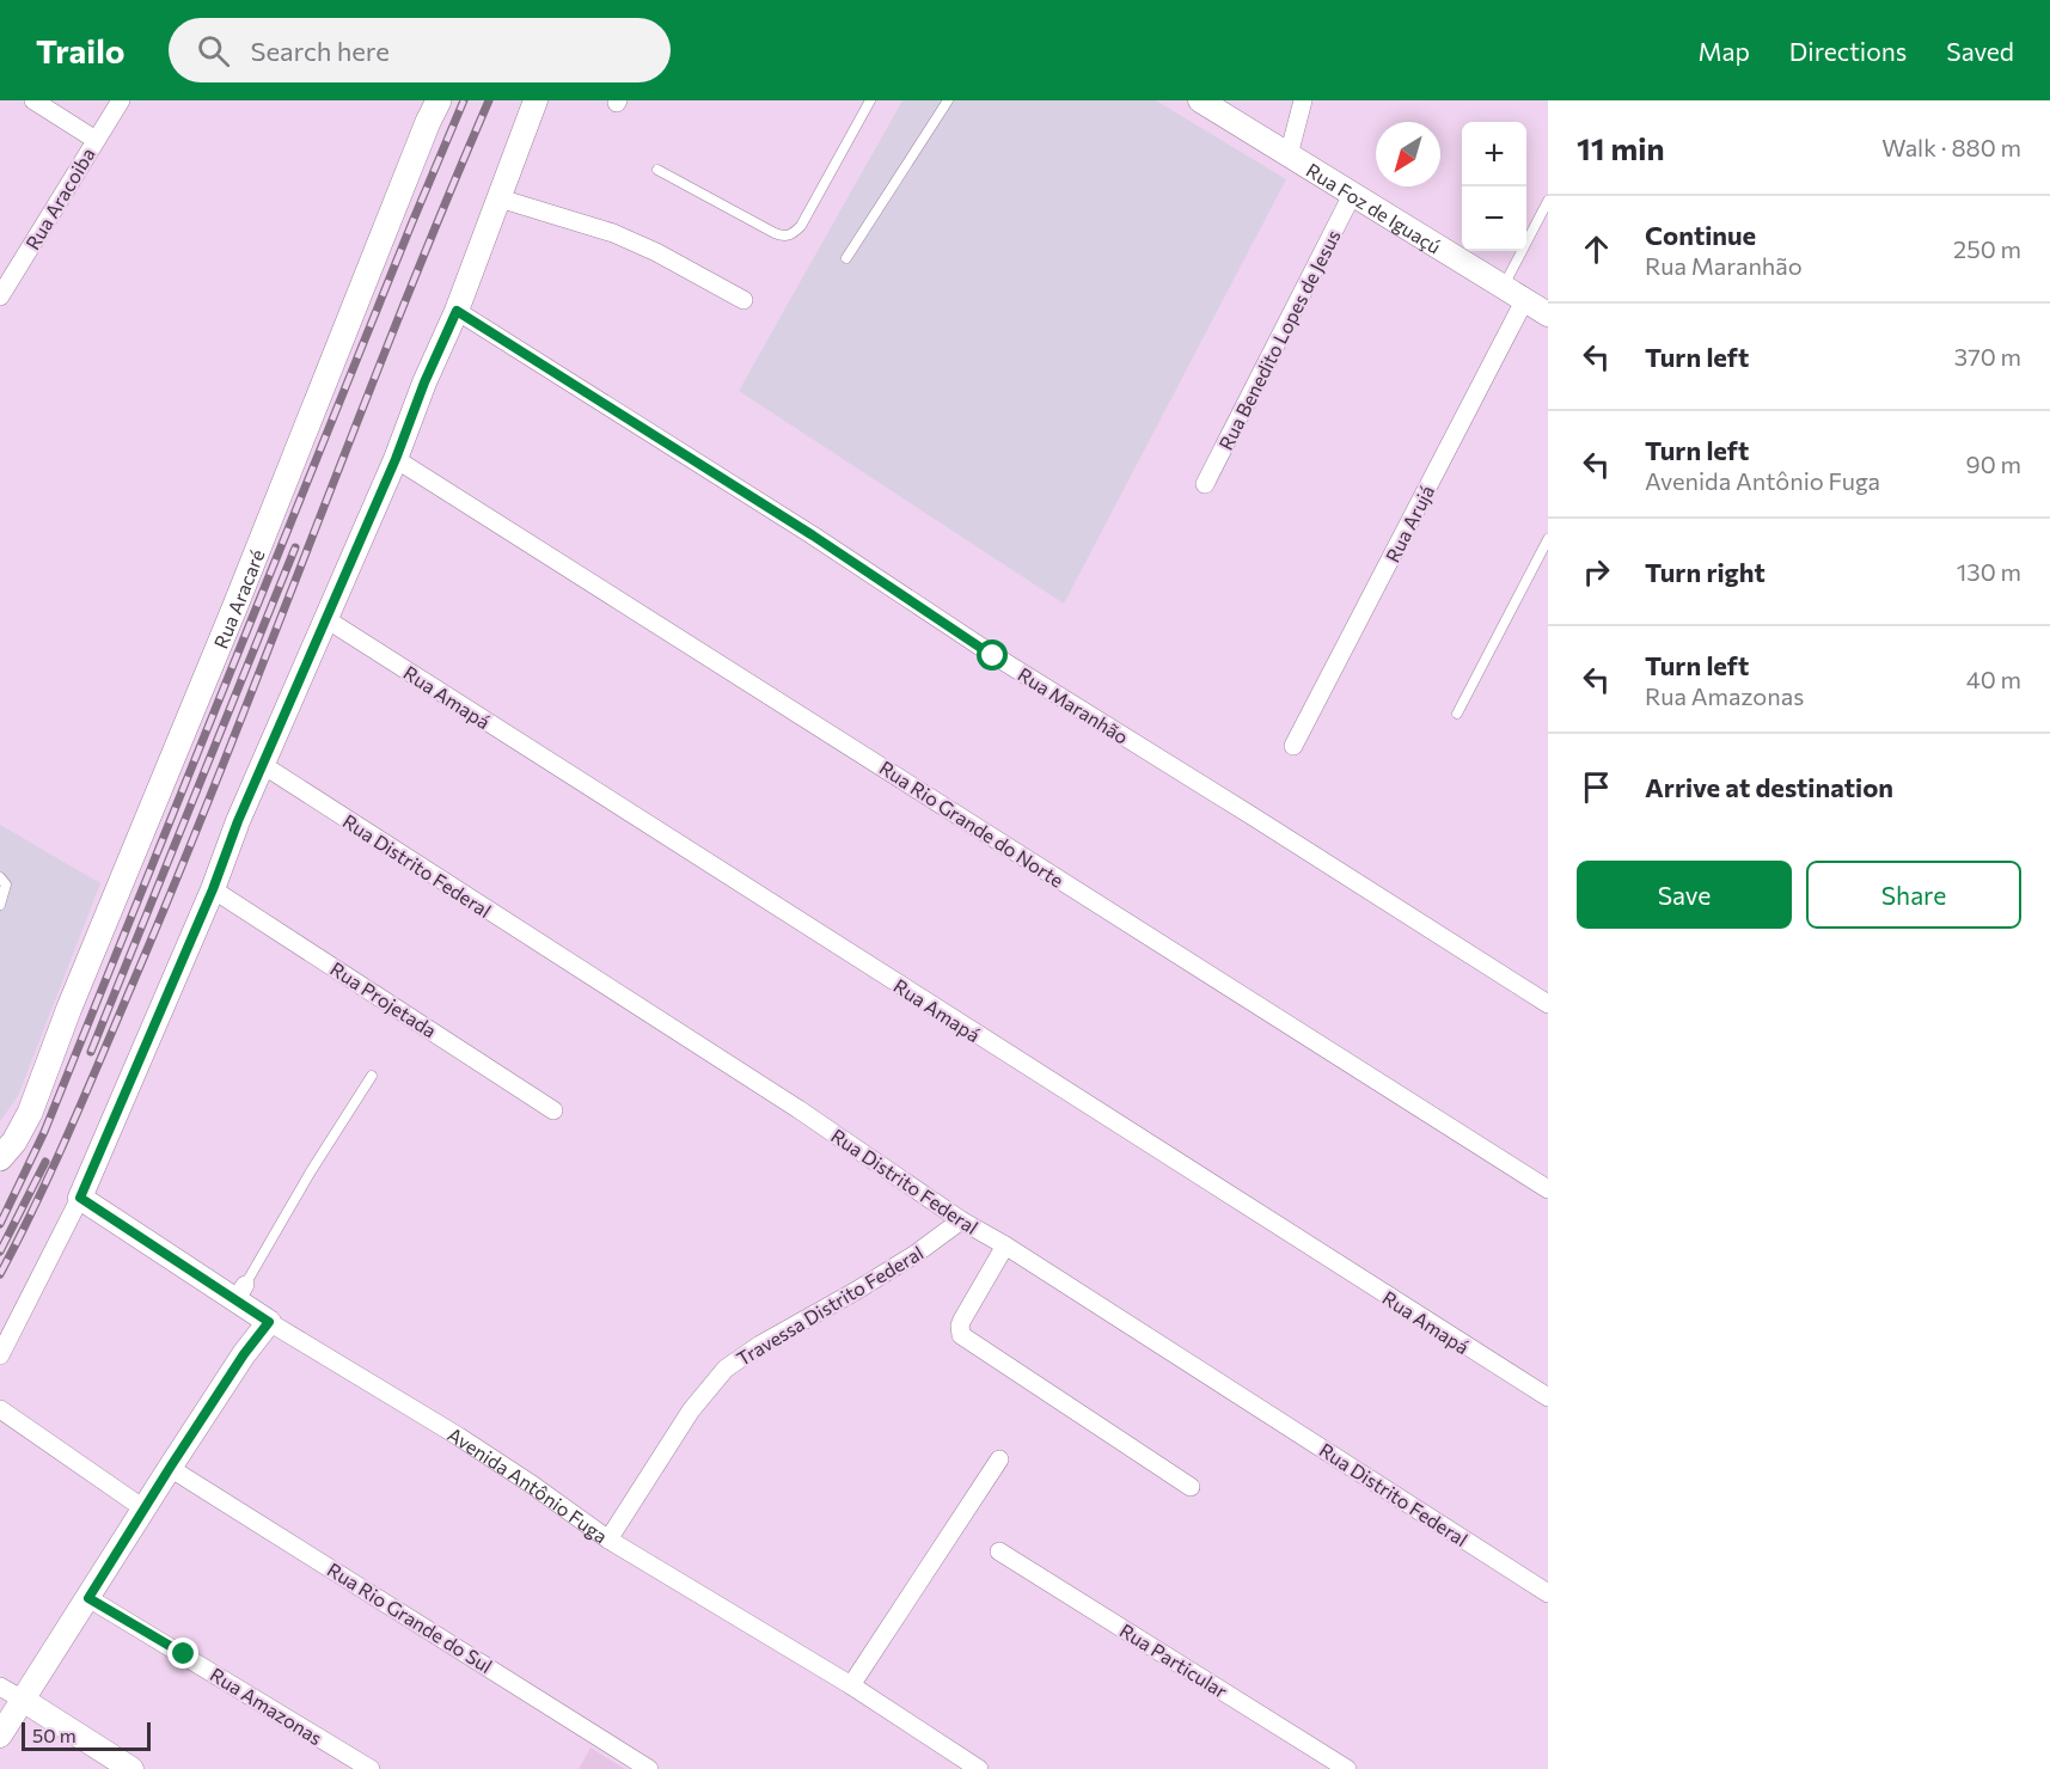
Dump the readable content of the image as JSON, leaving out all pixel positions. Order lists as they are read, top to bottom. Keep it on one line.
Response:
{"streets":{"main road":["Rua Aracaré"],"street":["Rua Aracoiba","Rua Foz de Iguaçú","Rua Benedito Lopes de Jesus","Rua Arujá","Rua Amapá","Rua Maranhão","Rua Rio Grande do Norte","Rua Distrito Federal","Rua Projetada","Travessa Distrito Federal","Avenida Antônio Fuga","Rua Rio Grande do Sul","Rua Particular","Rua Amazonas"]},"crossings":[["Rua Foz de Iguaçú","Rua Benedito Lopes de Jesus"],["Rua Foz de Iguaçú","Rua Arujá"],["Rua Distrito Federal","Travessa Distrito Federal"],["Travessa Distrito Federal","Avenida Antônio Fuga"]],"scale_bar":"50 m","north":"bottom left","page":{"header":"Trailo","search":"Search here","nav":["Map","Directions","Saved"],"heading":["11 min","Walk · 880 m"],"map_buttons":["+","−"],"list":[["Continue","Rua Maranhão","250 m"],["Turn left","370 m"],["Turn left","Avenida Antônio Fuga","90 m"],["Turn right","130 m"],["Turn left","Rua Amazonas","40 m"],"Arrive at destination"],"buttons":["Save","Share"],"scale":"50 m"}}
